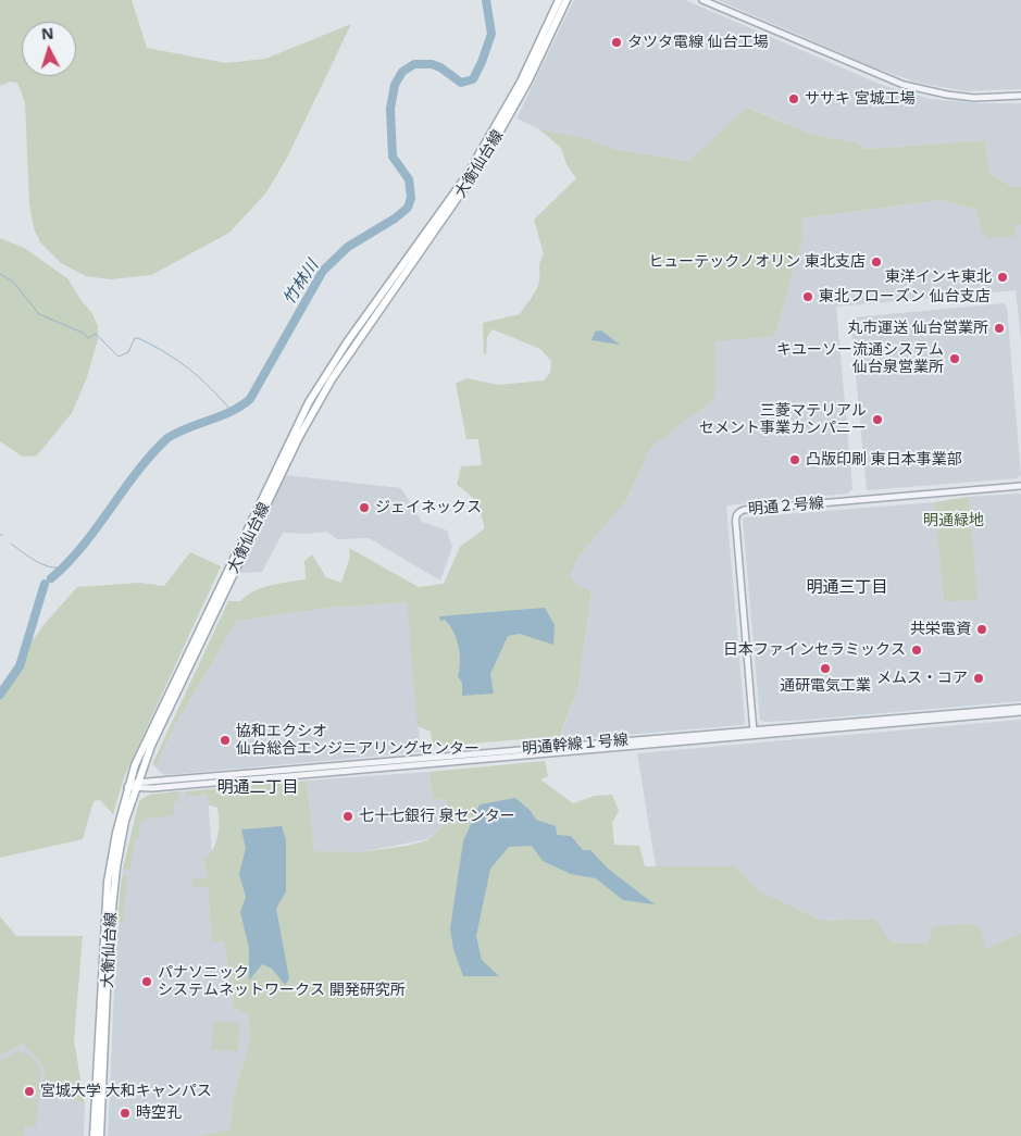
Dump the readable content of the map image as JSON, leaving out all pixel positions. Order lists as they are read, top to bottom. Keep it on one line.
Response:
{"streets":{"main road":["大衡仙台線"],"street":["明通２号線","明通幹線１号線"]},"crossings":[["大衡仙台線","明通幹線１号線"],["明通２号線","明通幹線１号線"]],"districts":["明通三丁目","明通二丁目"],"water":["竹林川"],"parks":["明通緑地"],"places":["タツタ電線 仙台工場","ササキ 宮城工場","ヒューテックノオリン 東北支店","東洋インキ東北","東北フローズン 仙台支店","丸市運送 仙台営業所","キユーソー流通システム 仙台泉営業所","三菱マテリアル セメント事業カンパニー","凸版印刷 東日本事業部","ジェイネックス","共栄電資","日本ファインセラミックス","通研電気工業","メムス・コア","協和エクシオ 仙台総合エンジニアリングセンター","七十七銀行 泉センター","パナソニック システムネットワークス 開発研究所","宮城大学 大和キャンパス","時空孔"],"north":"top"}
